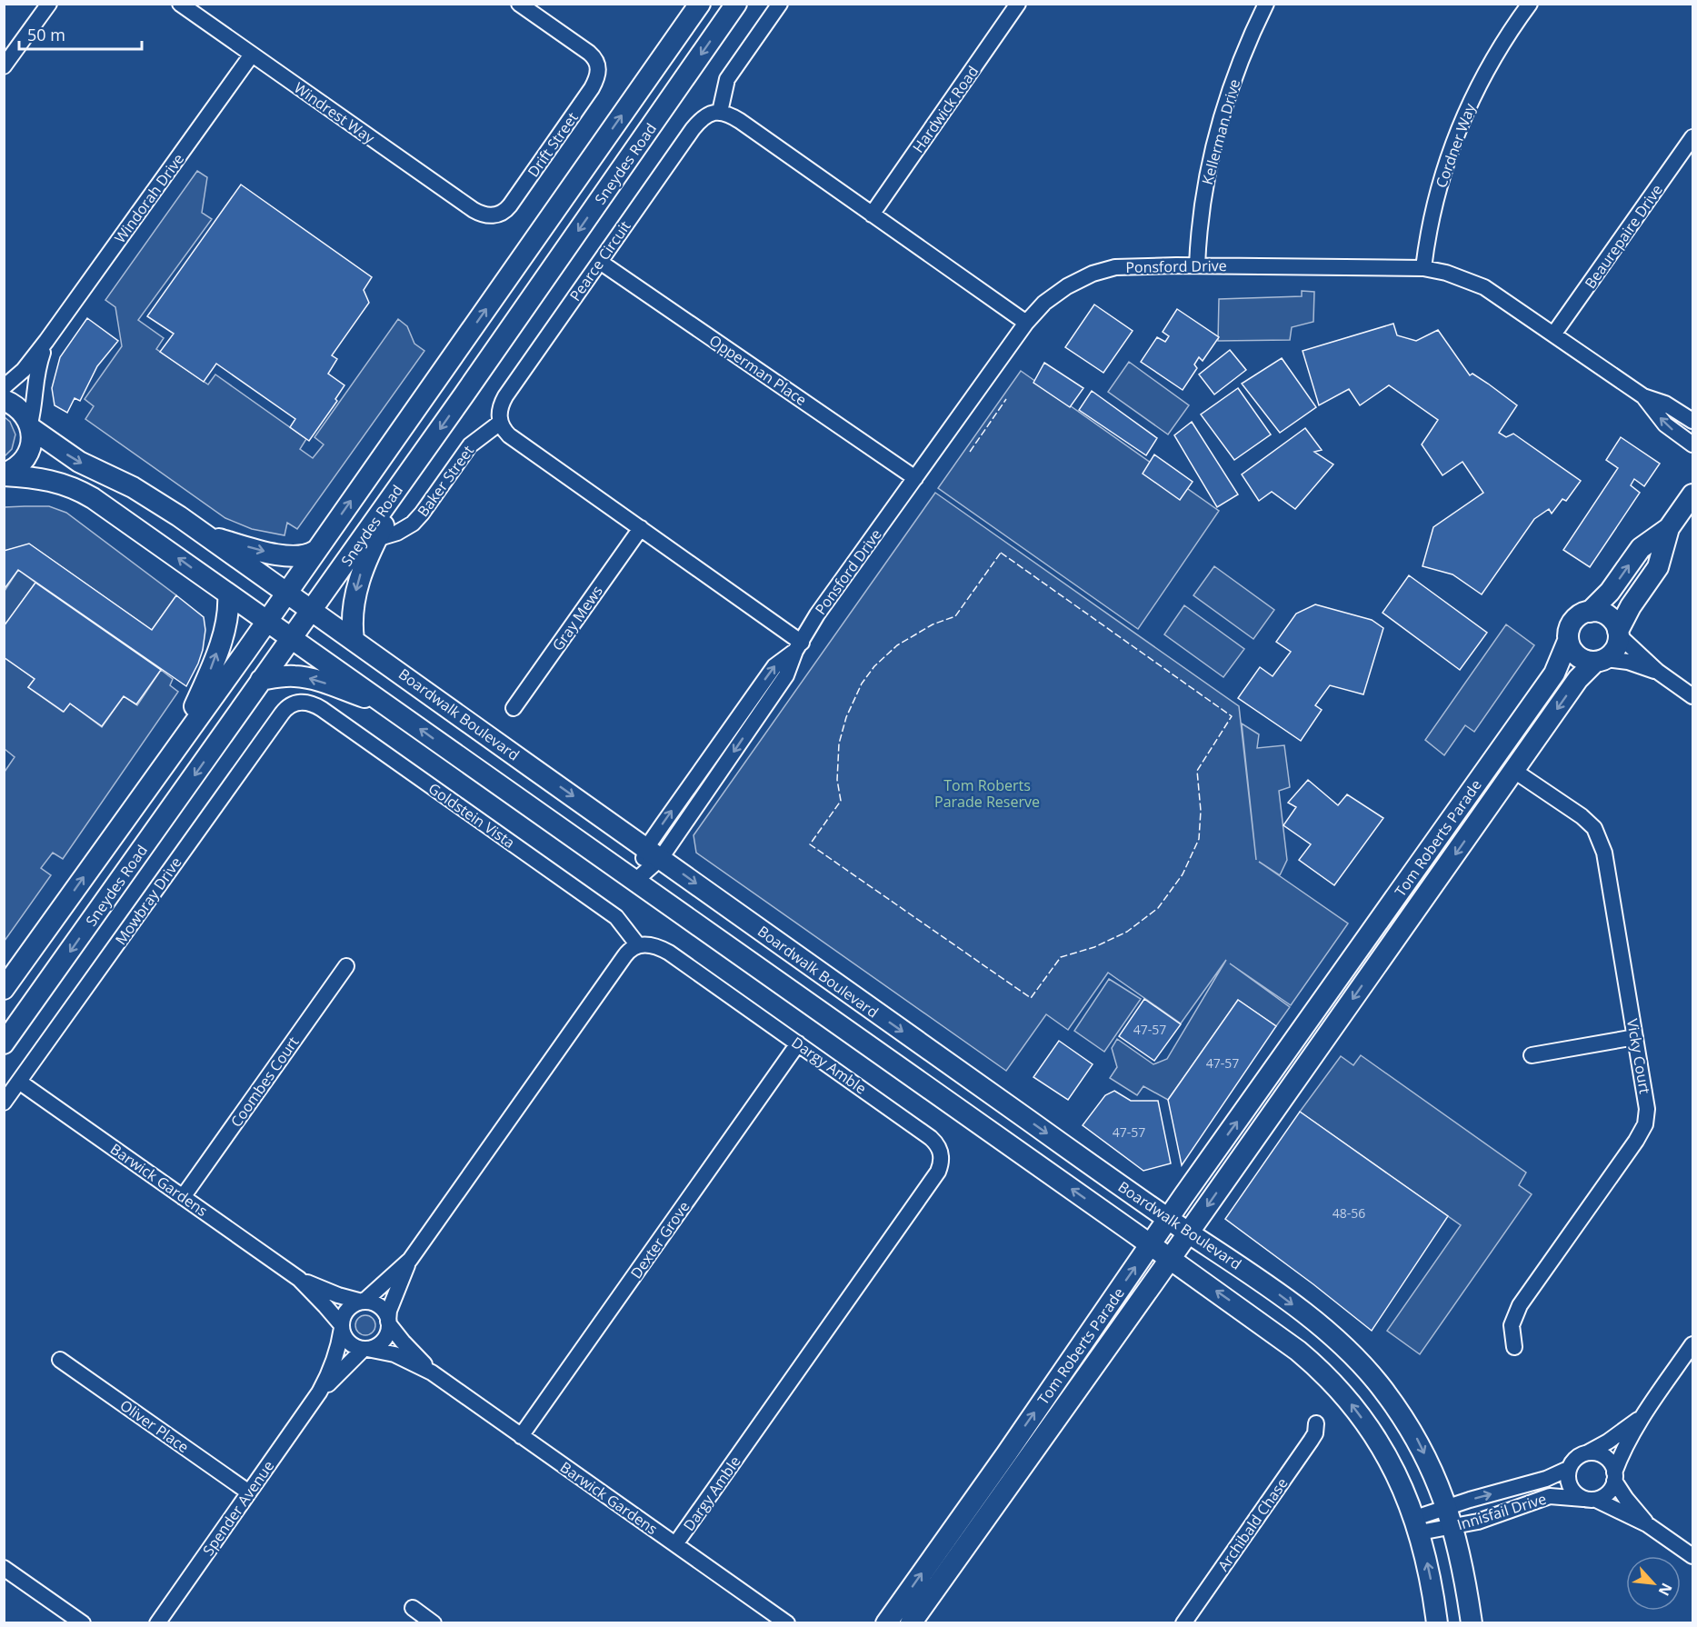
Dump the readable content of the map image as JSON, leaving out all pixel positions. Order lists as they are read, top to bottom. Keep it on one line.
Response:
{"streets":{"main road":["Sneydes Road","Boardwalk Boulevard","Tom Roberts Parade"],"street":["Hardwick Road","Windrest Way","Kellerman Drive","Drift Street","Cordner Way","Windorah Drive","Beaurepaire Drive","Pearce Circuit","Ponsford Drive","Opperman Place","Baker Street","Gray Mews","Goldstein Vista","Mowbray Drive","Vicky Court","Dargy Amble","Coombes Court","Barwick Gardens","Dexter Grove","Oliver Place","Spender Avenue","Innisfail Drive","Archibald Chase"]},"crossings":[["Windrest Way","Drift Street"],["Windrest Way","Windorah Drive"],["Kellerman Drive","Ponsford Drive"],["Cordner Way","Ponsford Drive"],["Sneydes Road","Baker Street"],["Sneydes Road","Boardwalk Boulevard"],["Windorah Drive","Boardwalk Boulevard"],["Beaurepaire Drive","Ponsford Drive"],["Pearce Circuit","Opperman Place"],["Pearce Circuit","Baker Street"],["Ponsford Drive","Opperman Place"],["Ponsford Drive","Boardwalk Boulevard"],["Boardwalk Boulevard","Tom Roberts Parade"],["Boardwalk Boulevard","Innisfail Drive"],["Goldstein Vista","Mowbray Drive"],["Goldstein Vista","Dargy Amble"],["Tom Roberts Parade","Vicky Court"],["Mowbray Drive","Barwick Gardens"],["Dargy Amble","Barwick Gardens"],["Dargy Amble","Dexter Grove"],["Coombes Court","Barwick Gardens"],["Barwick Gardens","Dexter Grove"],["Barwick Gardens","Spender Avenue"],["Oliver Place","Spender Avenue"]],"parks":["Tom Roberts Parade Reserve"],"house_numbers":["47-57","47-57","47-57","48-56"],"scale_bar":"50 m","north":"bottom right"}
